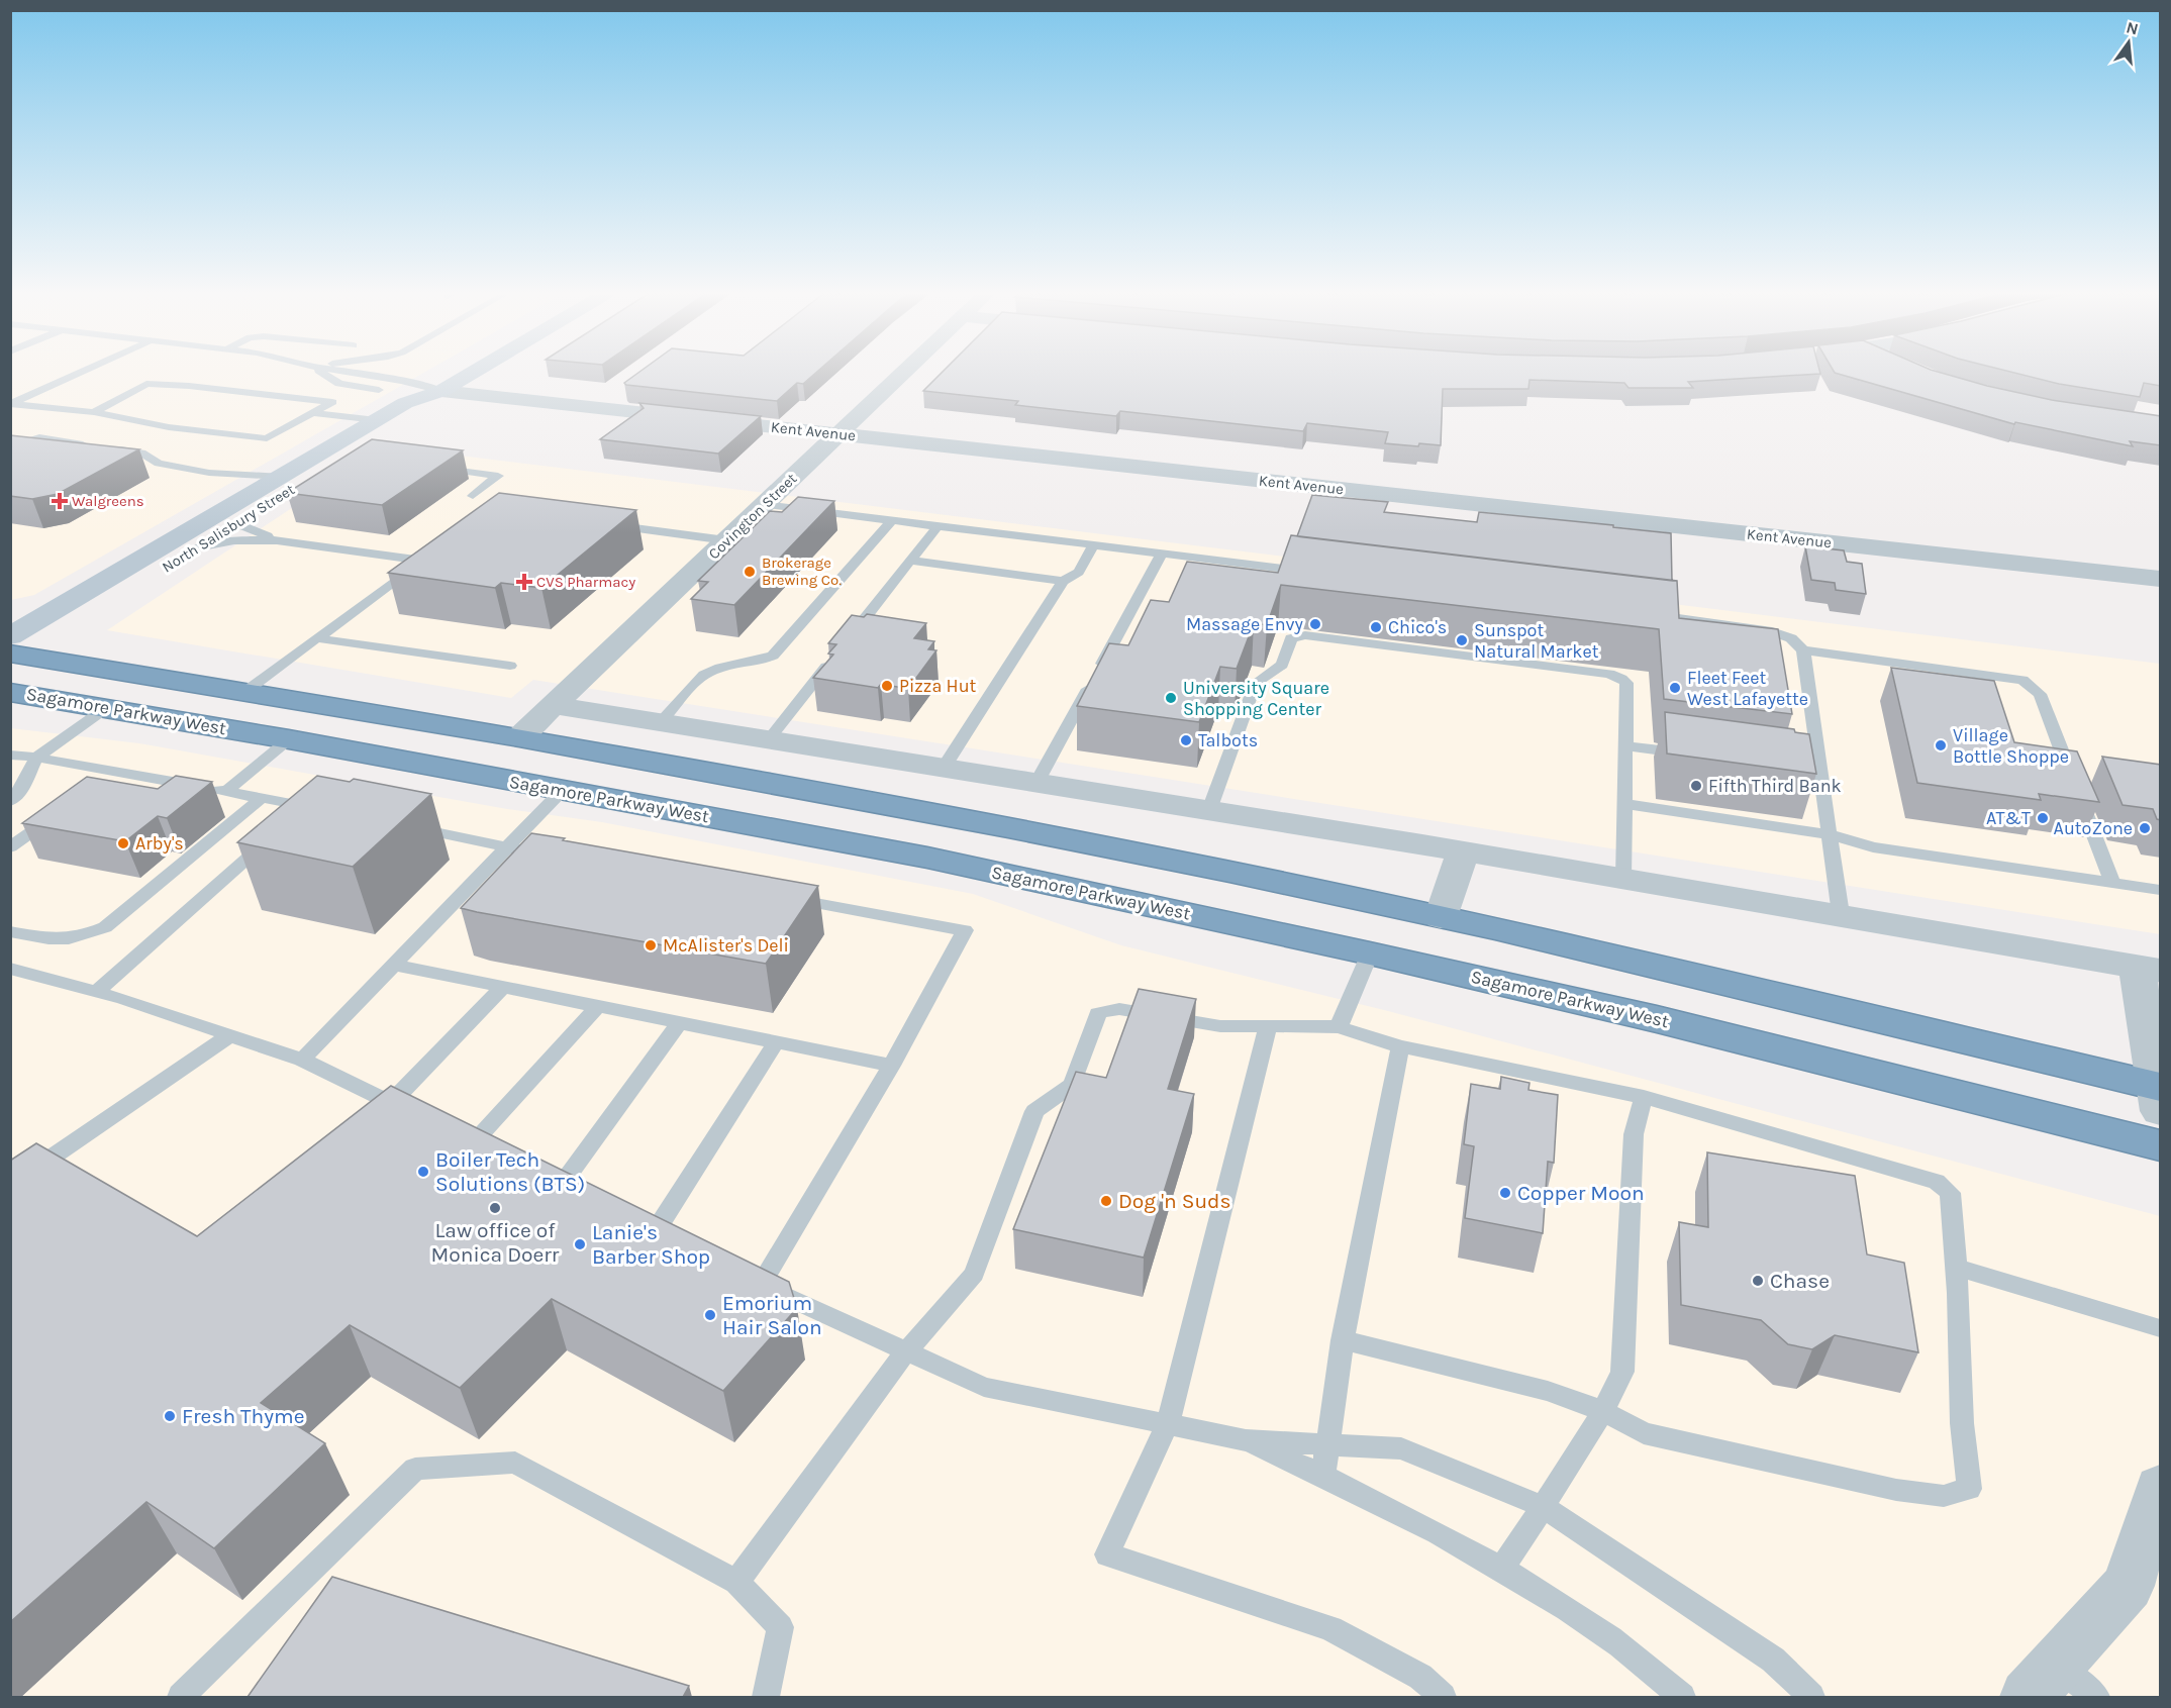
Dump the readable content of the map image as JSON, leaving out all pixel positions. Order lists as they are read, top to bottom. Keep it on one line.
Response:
{"streets":{"highway":["Sagamore Parkway West"],"street":["Kent Avenue","Covington Street","North Salisbury Street"]},"crossings":[["Kent Avenue","Covington Street"],["Kent Avenue","North Salisbury Street"],["Covington Street","Sagamore Parkway West"],["North Salisbury Street","Sagamore Parkway West"]],"places":{"health":["Walgreens","CVS Pharmacy"],"other":["Brokerage Brewing Co.","Massage Envy","Chico's","Sunspot Natural Market","Pizza Hut","Fleet Feet West Lafayette","University Square Shopping Center","Talbots","Village Bottle Shoppe","Fifth Third Bank","AT&T","AutoZone","Arby's","McAlister's Deli","Boiler Tech Solutions (BTS)","Copper Moon","Dog 'n Suds","Law office of Monica Doerr","Lanie's Barber Shop","Chase","Emorium Hair Salon","Fresh Thyme"]},"north":"top"}
